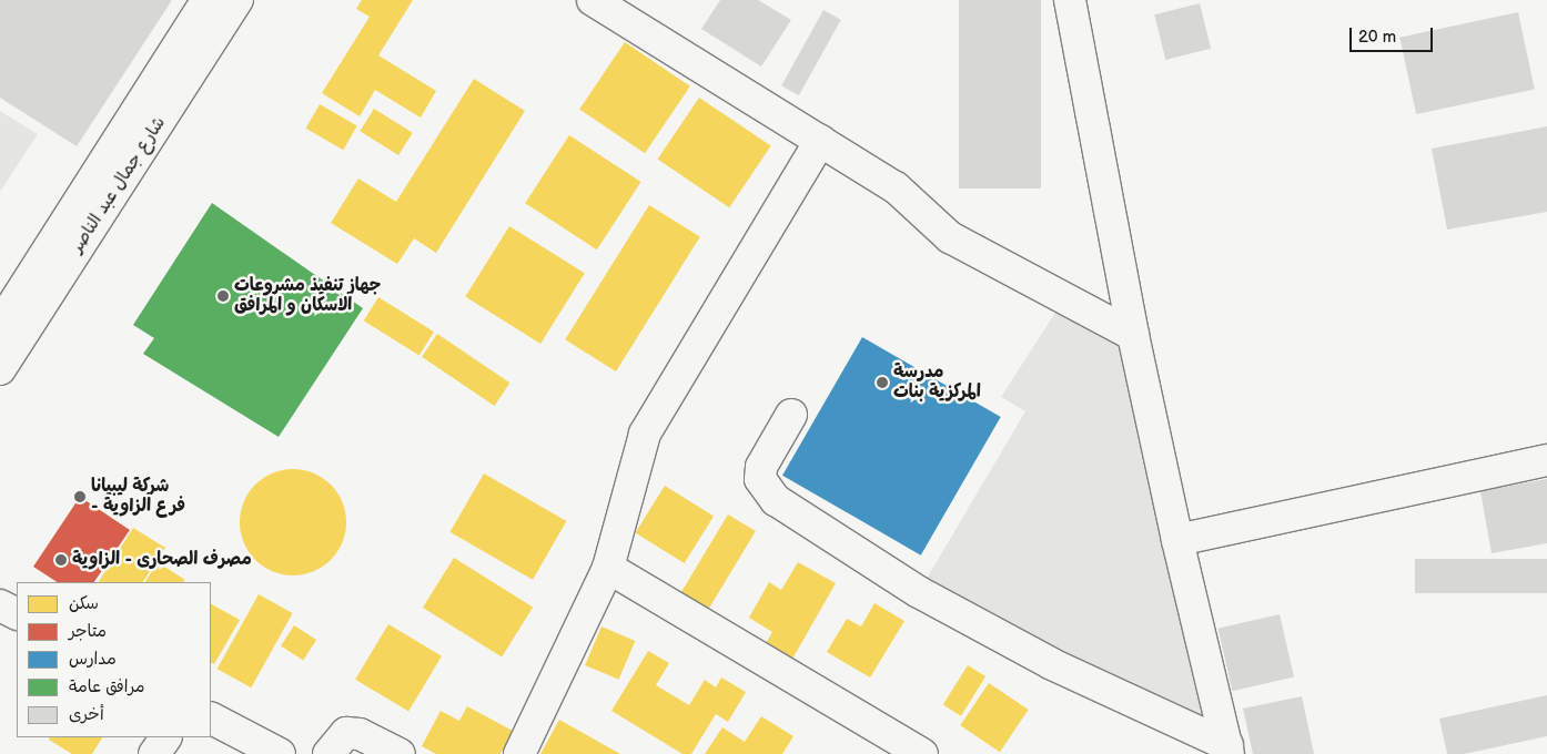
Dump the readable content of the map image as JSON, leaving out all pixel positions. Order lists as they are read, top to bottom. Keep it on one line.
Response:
{"streets":{"street":["شارع جمال عبد الناصر"]},"places":["جهاز تنفيذ مشروعات الاسكان و المرافق","مدرسة المركزية بنات","شركة ليبيانا - فرع الزاوية","مصرف الصحارى - الزاوية"],"legend":["سكن","متاجر","مدارس","مرافق عامة","أخرى"],"scale_bar":"20 m"}
